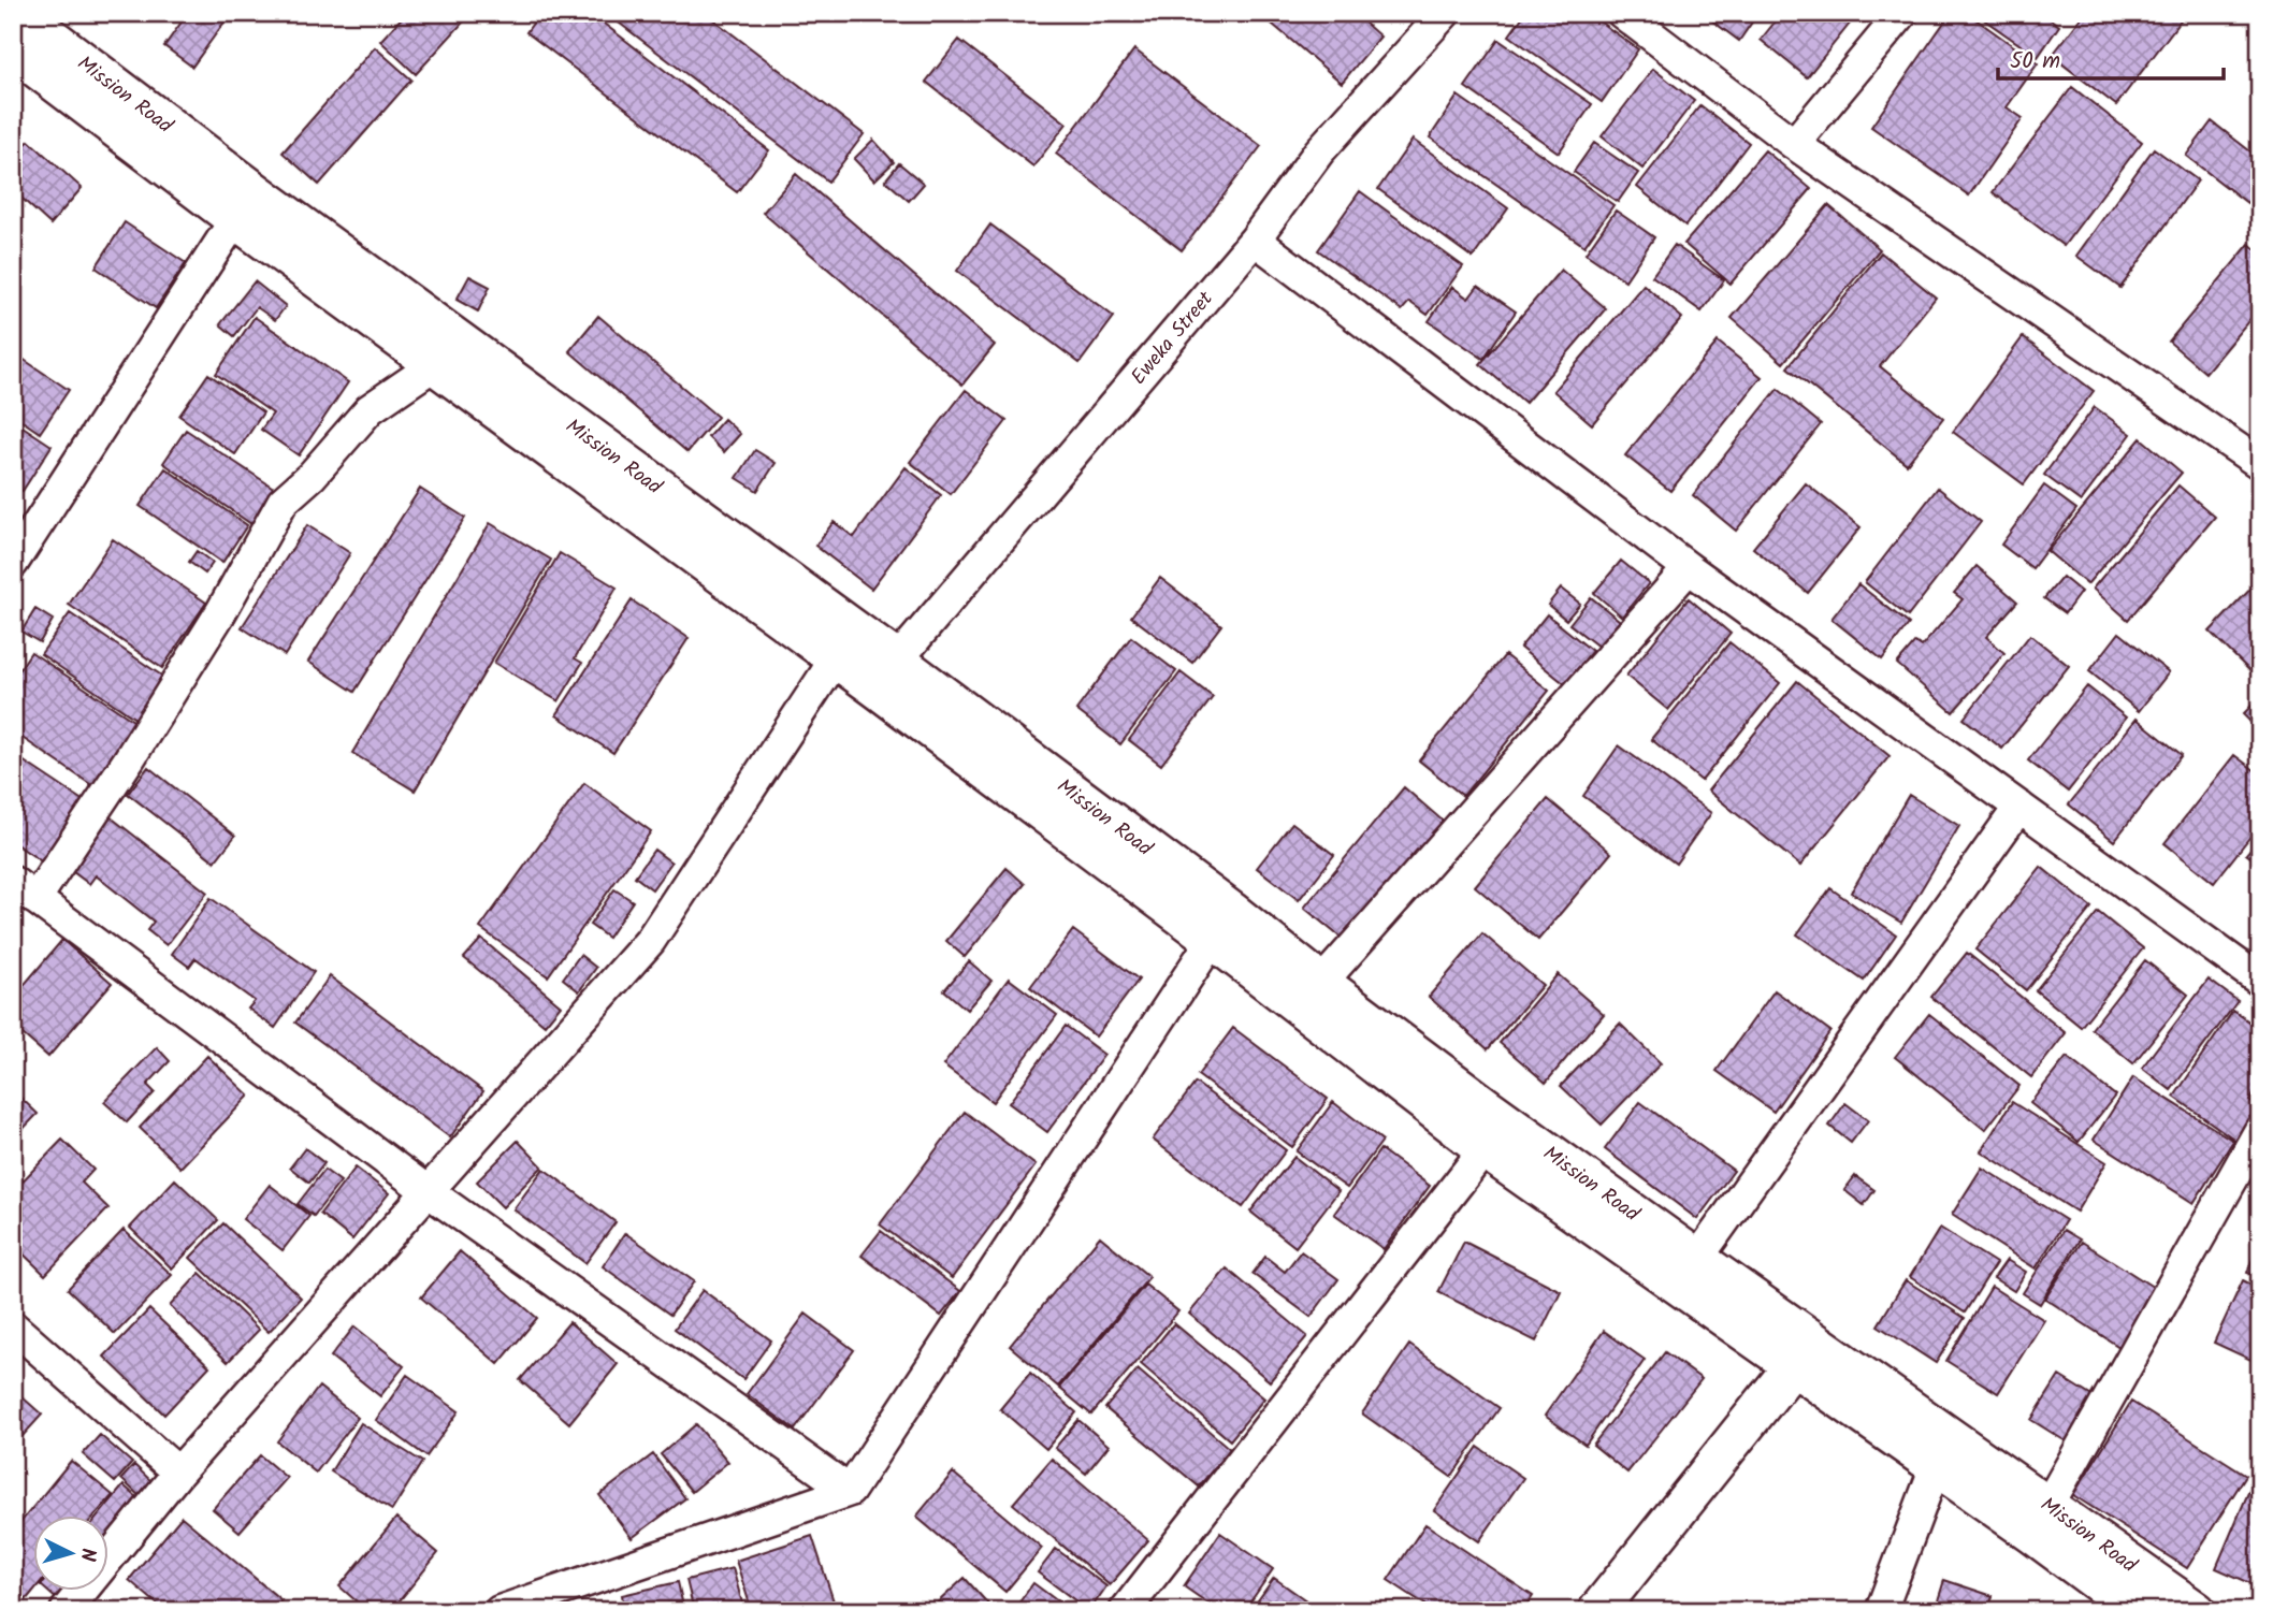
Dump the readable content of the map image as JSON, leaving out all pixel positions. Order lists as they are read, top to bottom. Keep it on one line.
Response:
{"streets":{"street":["Mission Road","Eweka Street"]},"crossings":[["Mission Road","Eweka Street"]],"scale_bar":"50 m","north":"right"}
